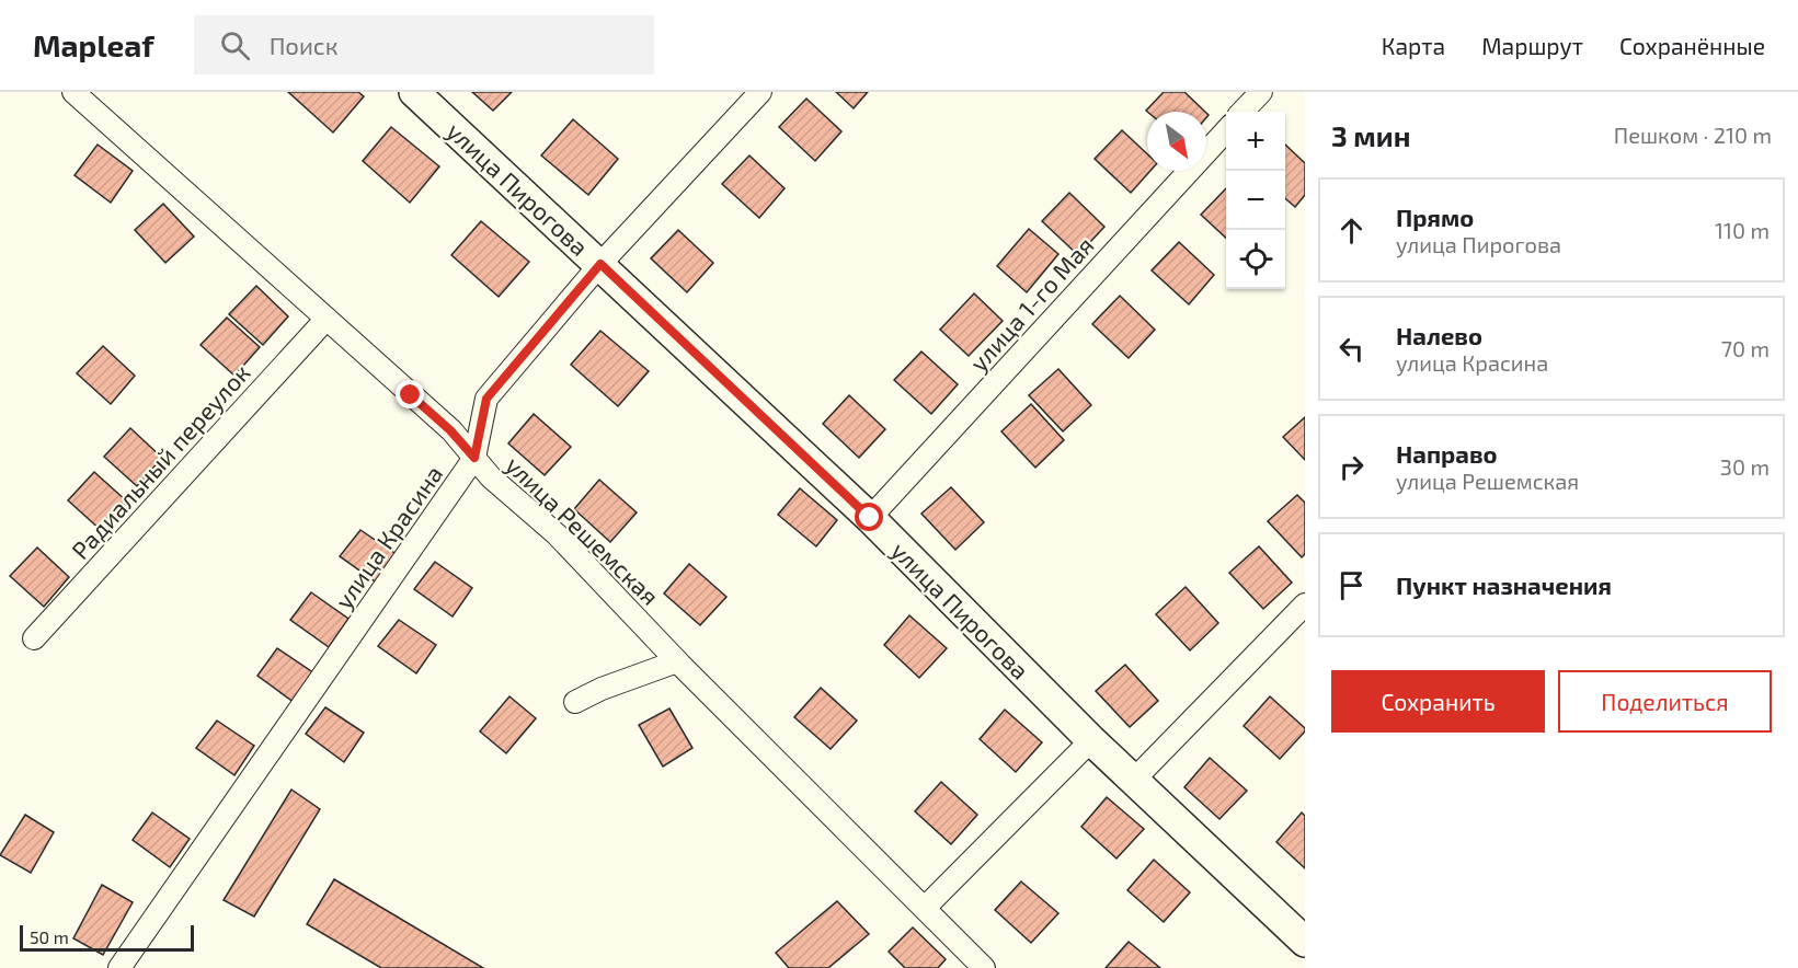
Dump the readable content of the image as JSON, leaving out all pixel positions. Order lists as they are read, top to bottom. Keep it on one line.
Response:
{"streets":{"street":["улица Пирогова","улица 1-го Мая","Радиальный переулок","улица Решемская","улица Красина"]},"crossings":[["улица Пирогова","улица 1-го Мая"],["улица Пирогова","улица Красина"],["Радиальный переулок","улица Решемская"],["улица Решемская","улица Красина"]],"scale_bar":"50 m","north":"bottom right","page":{"header":"Mapleaf","search":"Поиск","nav":["Карта","Маршрут","Сохранённые"],"heading":["3 мин","Пешком · 210 m"],"map_buttons":["+","−"],"list":[["Прямо","улица Пирогова","110 m"],["Налево","улица Красина","70 m"],["Направо","улица Решемская","30 m"],"Пункт назначения"],"buttons":["Сохранить","Поделиться"],"scale":"50 m"}}
